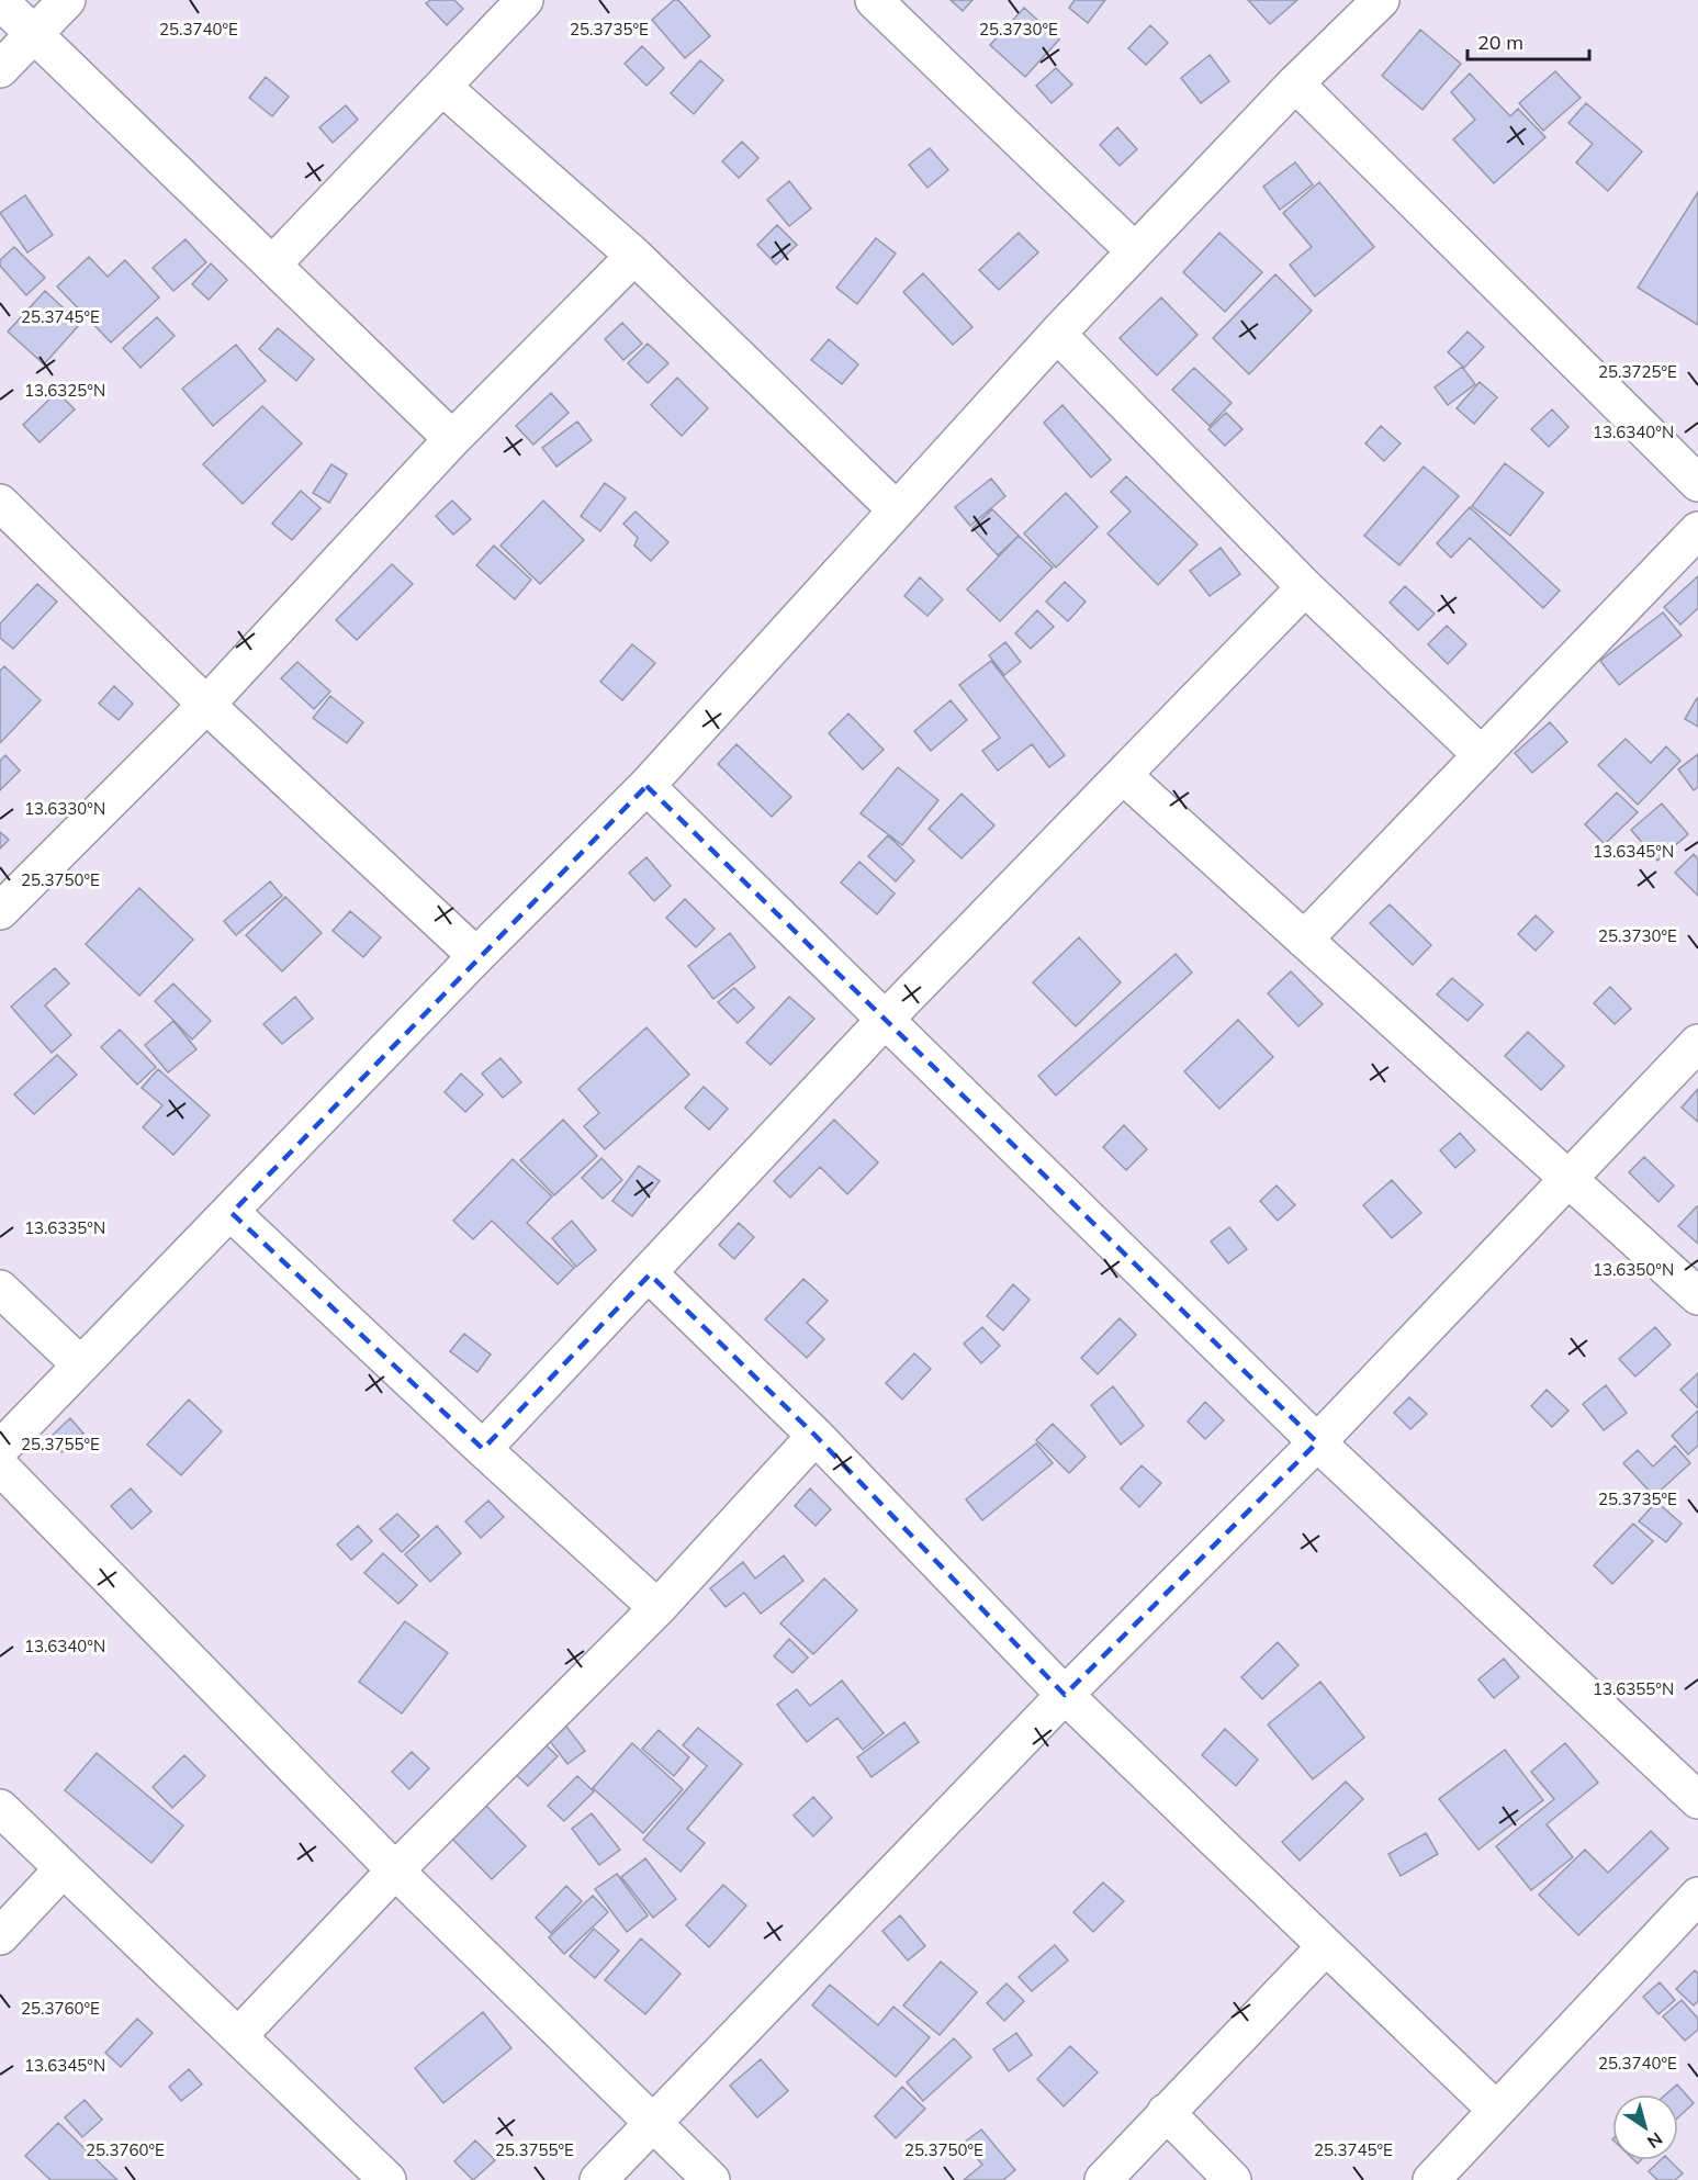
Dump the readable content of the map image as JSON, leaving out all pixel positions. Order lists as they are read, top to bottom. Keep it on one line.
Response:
{"scale_bar":"20 m","north":"bottom right","coordinates":["25.3740°E","25.3735°E","25.3730°E","25.3745°E","25.3725°E","13.6325°N","13.6340°N","13.6330°N","13.6345°N","25.3750°E","13.6335°N","13.6350°N","25.3755°E","13.6355°N","25.3760°E"]}
